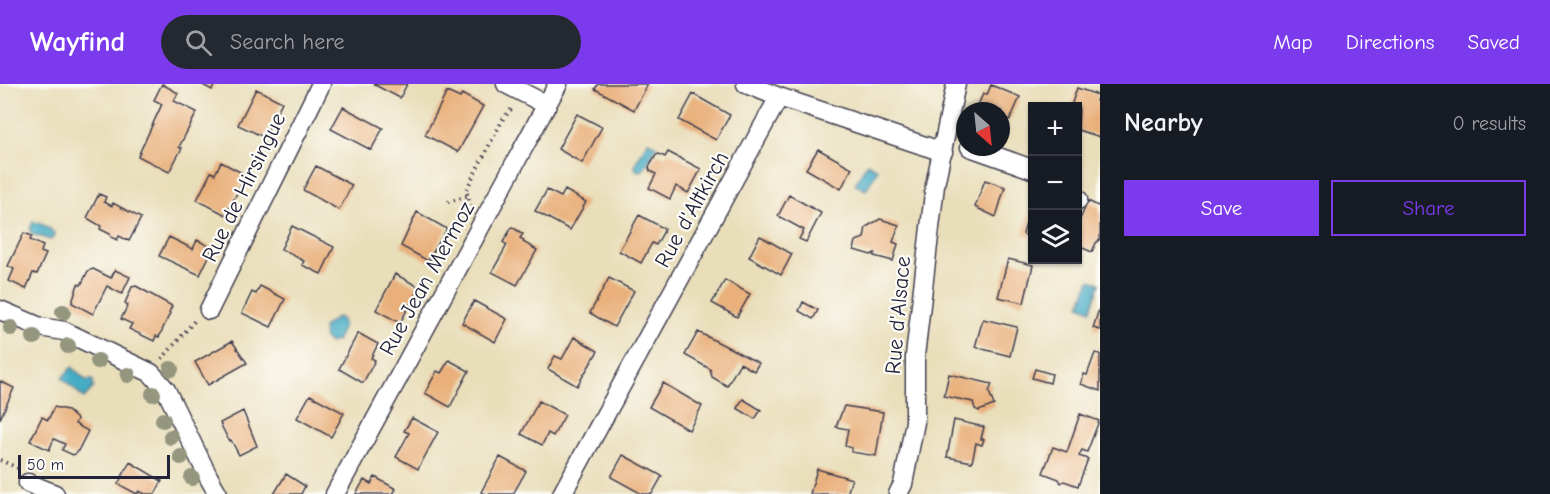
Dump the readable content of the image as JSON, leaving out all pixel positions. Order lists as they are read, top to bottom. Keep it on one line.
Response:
{"streets":{"street":["Rue de Hirsingue","Rue d'Altkirch","Rue Jean Mermoz","Rue d'Alsace"]},"scale_bar":"50 m","north":"bottom right","page":{"header":"Wayfind","search":"Search here","nav":["Map","Directions","Saved"],"heading":["Nearby","0 results"],"map_buttons":["+","−"],"buttons":["Save","Share"],"scale":"50 m"}}
